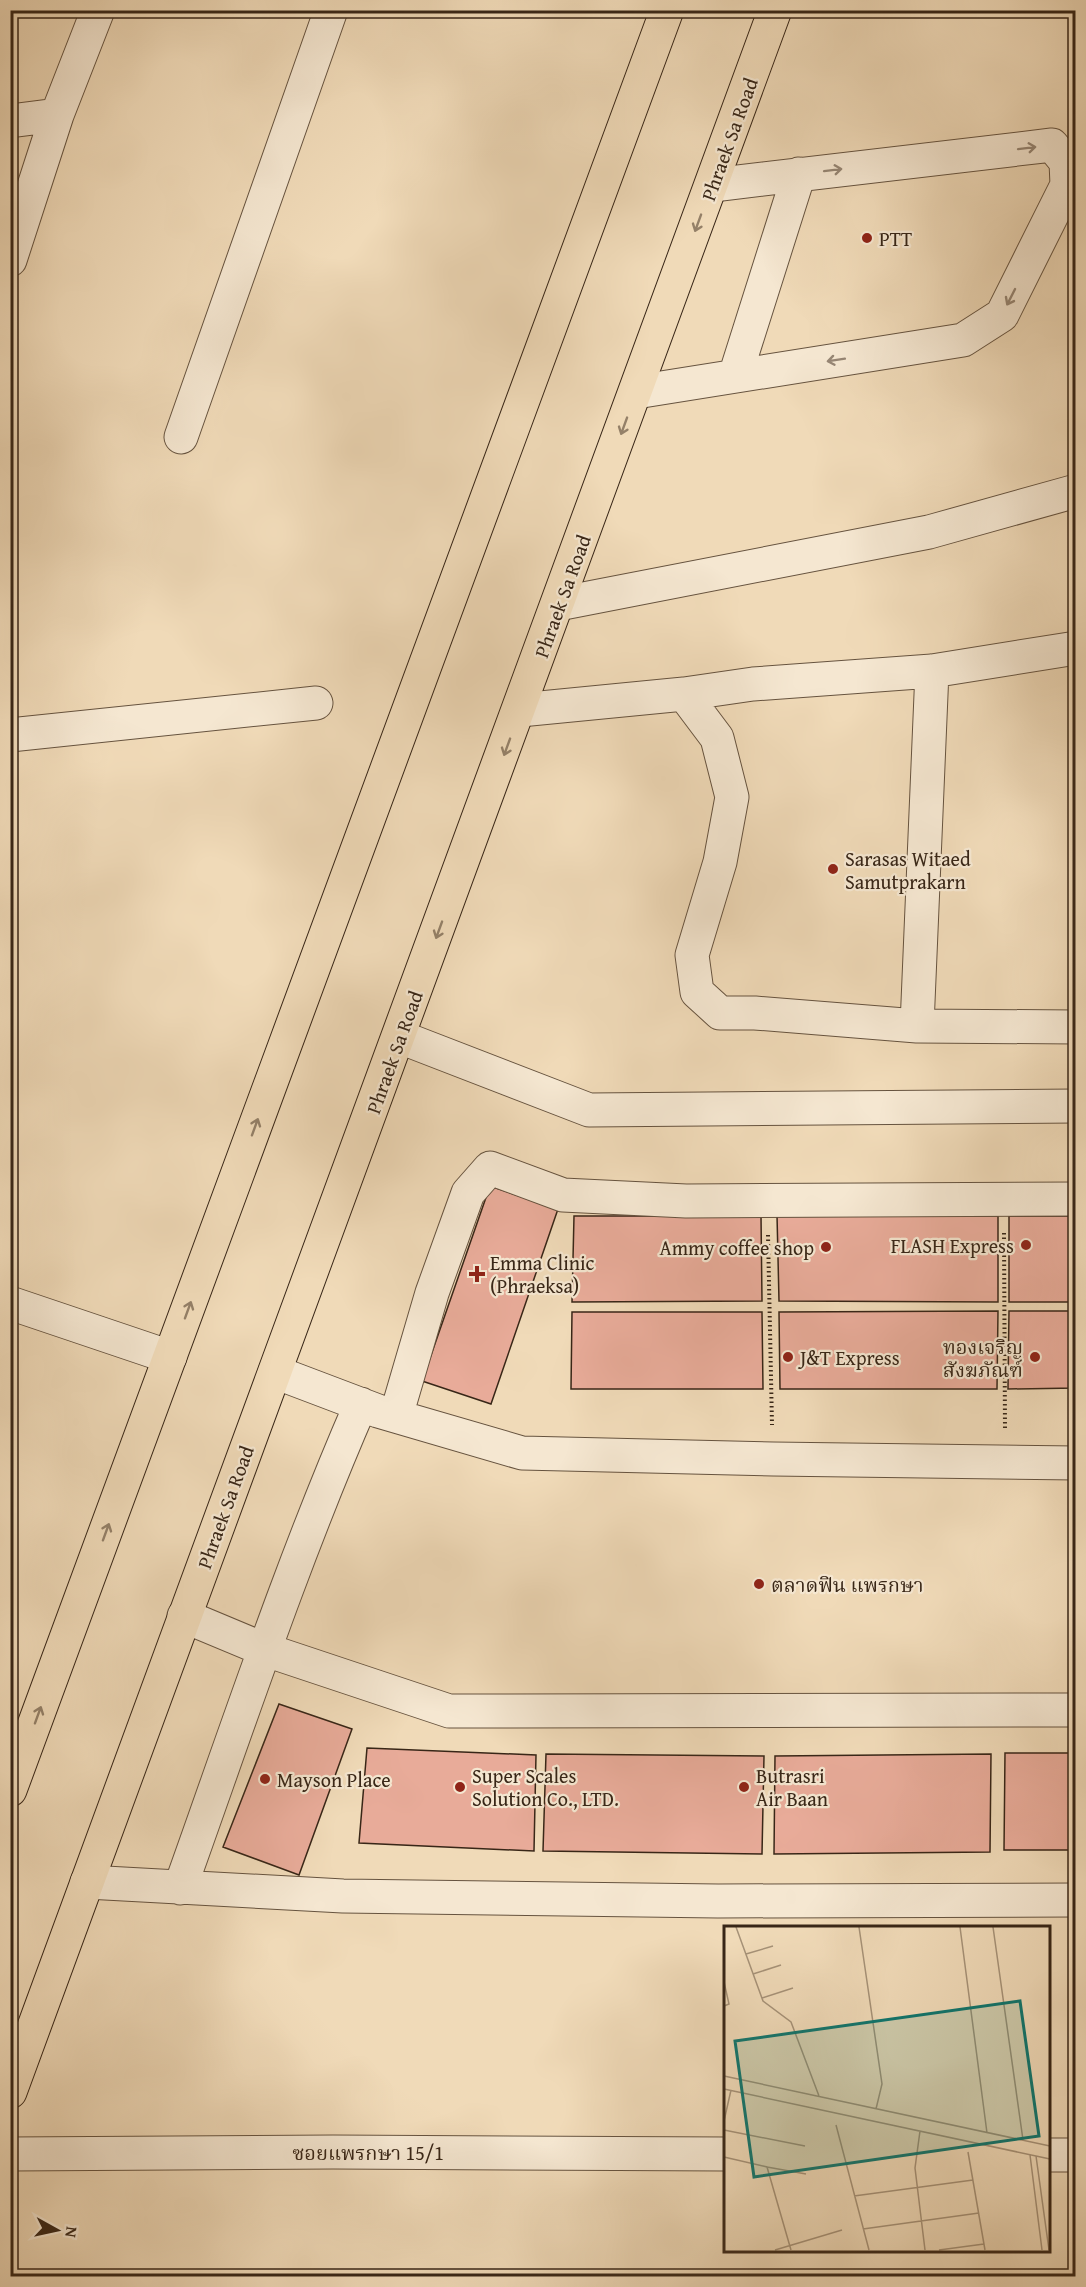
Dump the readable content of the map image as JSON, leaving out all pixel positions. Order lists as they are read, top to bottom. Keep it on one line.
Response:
{"streets":{"main road":["Phraek Sa Road"],"street":["ซอยแพรกษา 15/1"]},"places":{"other":["PTT","Sarasas Witaed Samutprakarn","FLASH Express","Ammy coffee shop","J&T Express","ทองเจริญ สังฆภัณฑ์","ตลาดฟิน แพรกษา","Mayson Place","Super Scales Solution Co., LTD.","Butrasri Air Baan"],"health":["Emma Clinic (Phraeksa)"]},"north":"right"}
